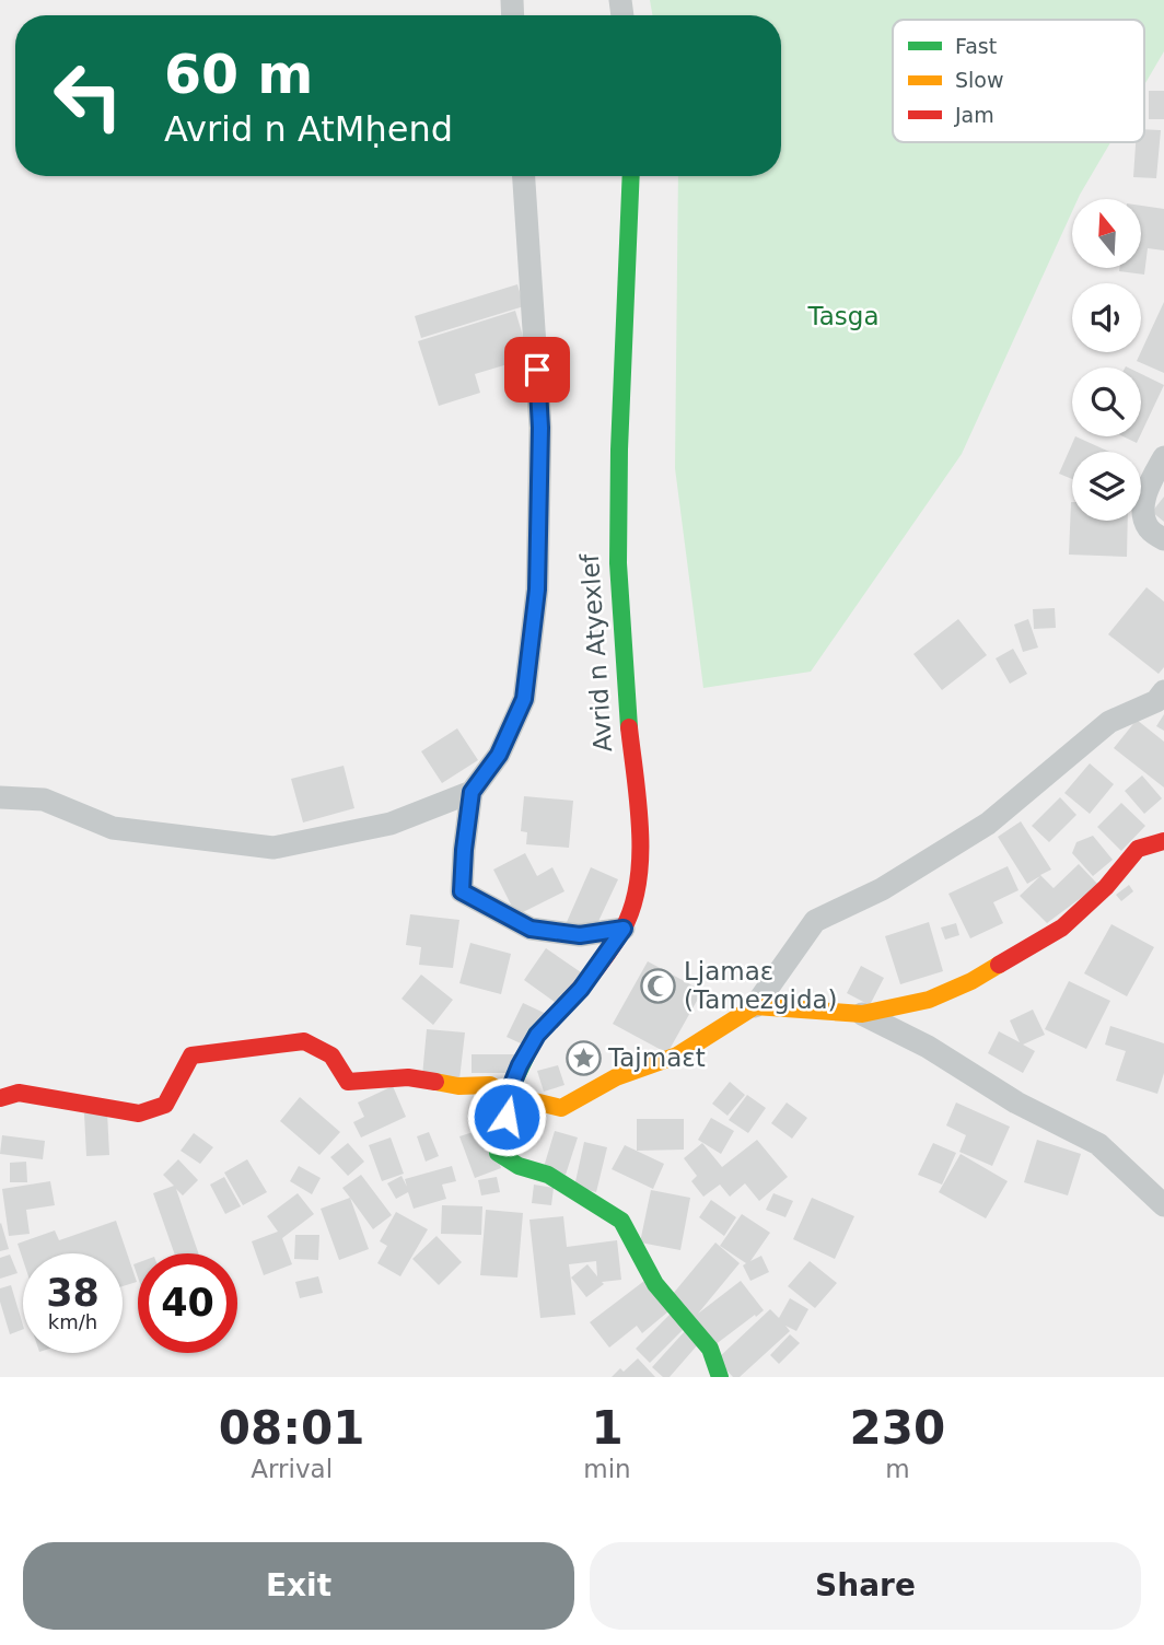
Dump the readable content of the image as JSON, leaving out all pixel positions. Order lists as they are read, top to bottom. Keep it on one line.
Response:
{"streets":{"street":["Avrid n Atyexlef"]},"parks":["Tasga"],"places":{"mosque":["Ljamaɛ (Tamezgida)"],"place":["Tajmaɛt"]},"legend":["Fast","Slow","Jam"],"north":"top","page":{"turn":["60 m","Avrid n AtMḥend"],"speed":"38 km/h","limit":"40","eta":["08:01","Arrival","1","min","230","m"],"buttons":["Exit","Share"]}}
